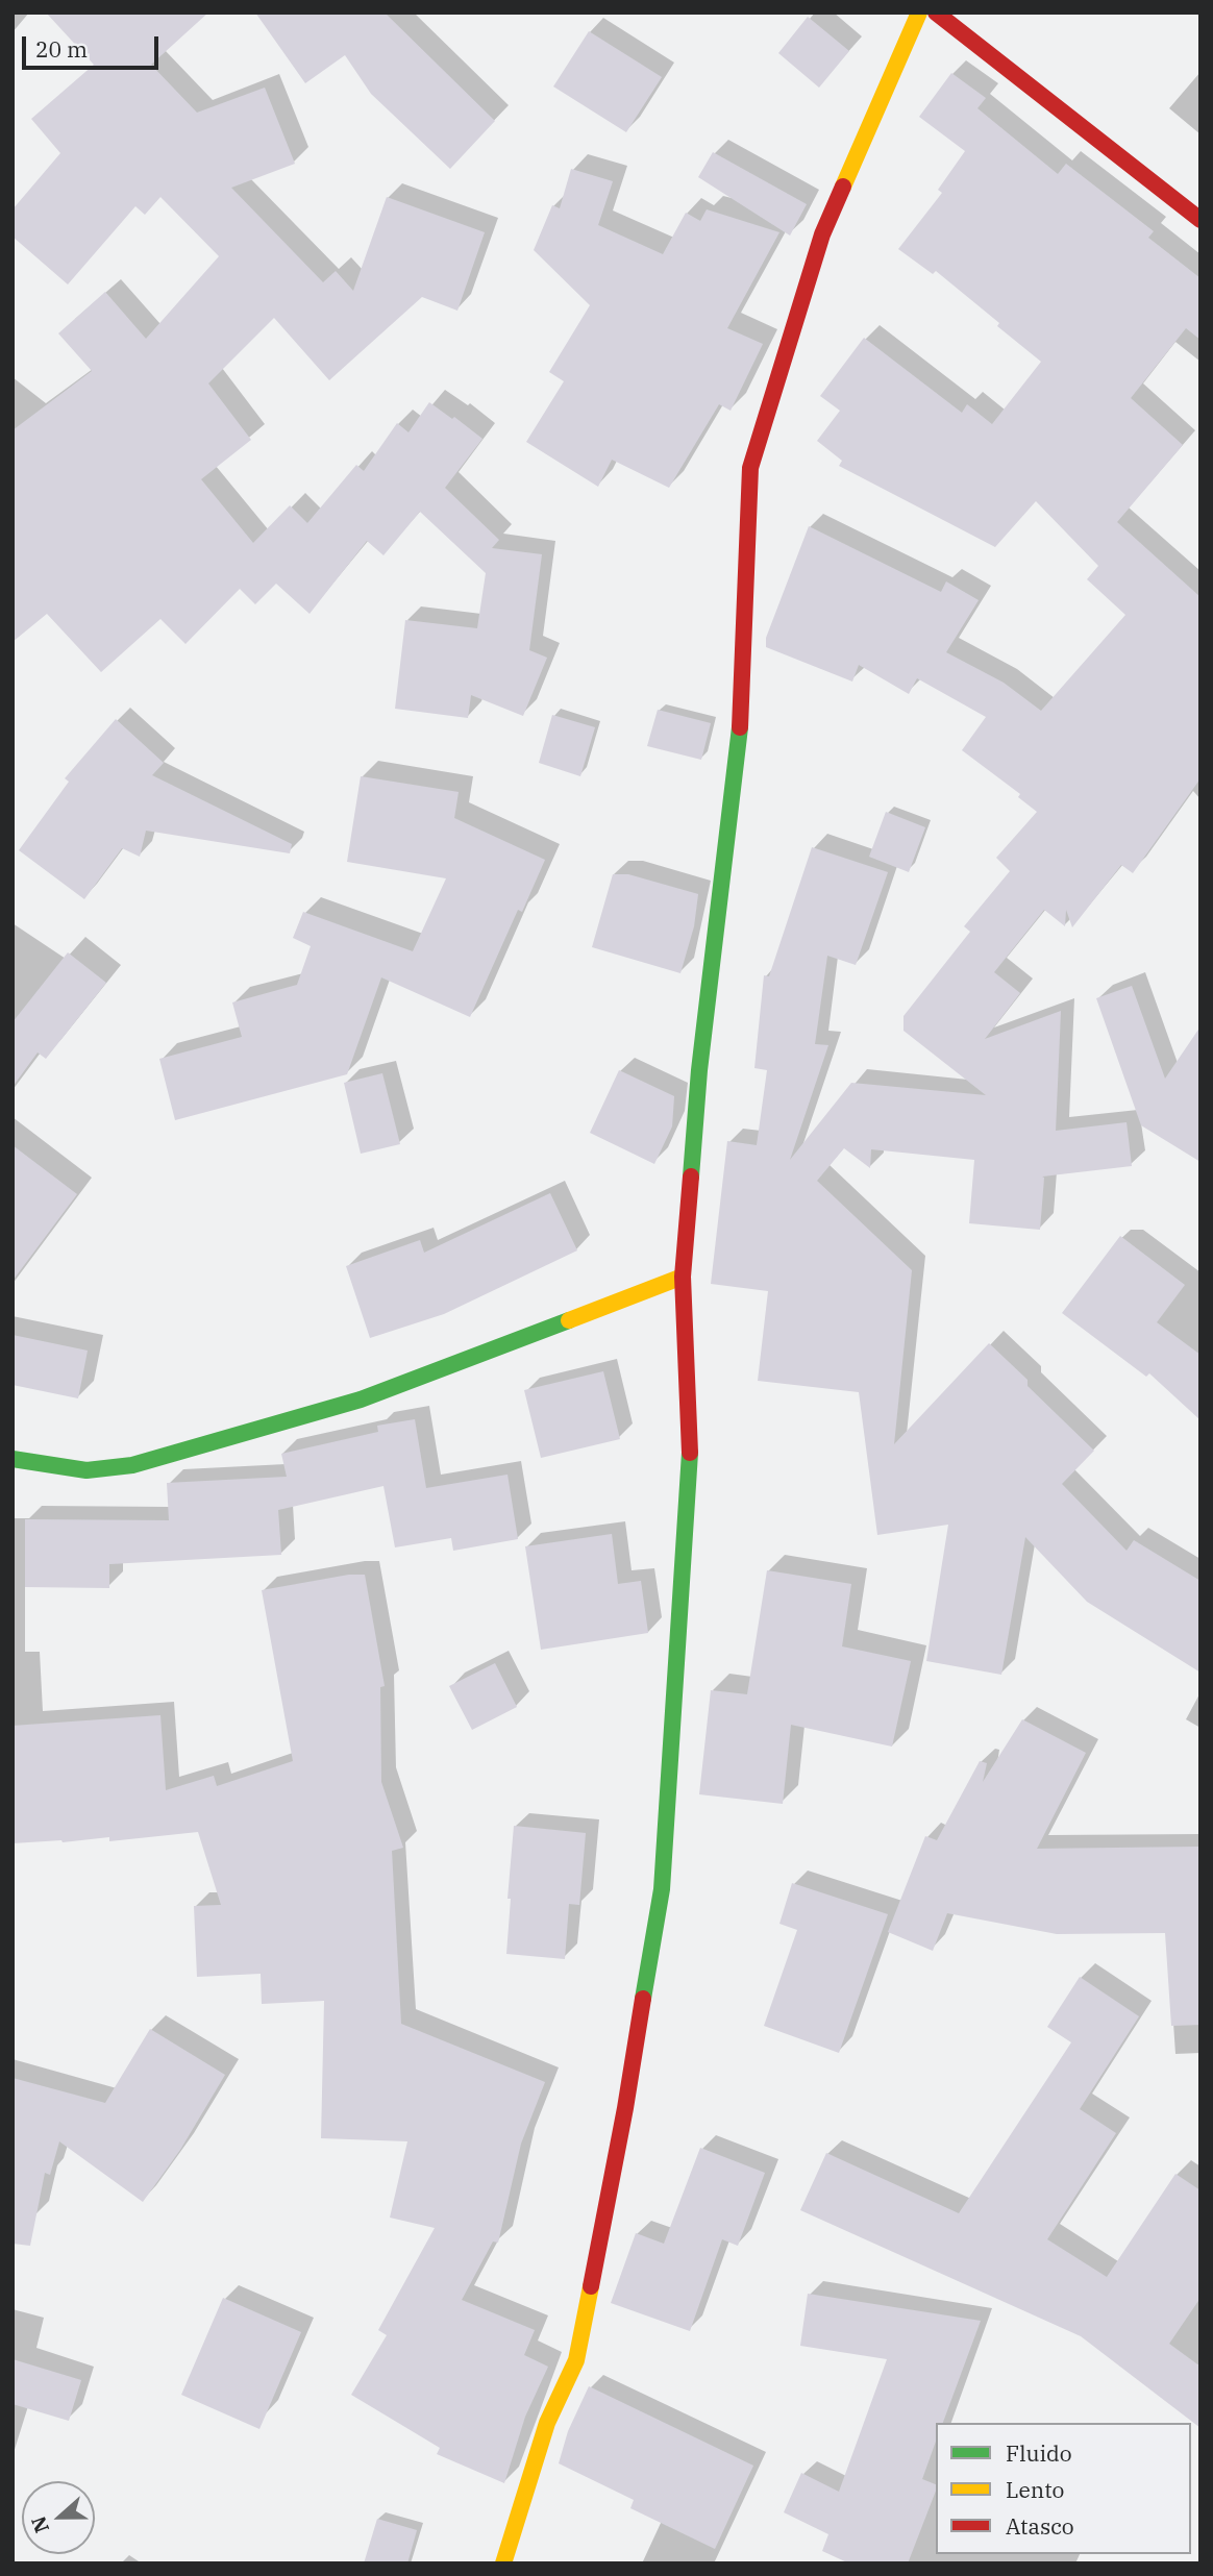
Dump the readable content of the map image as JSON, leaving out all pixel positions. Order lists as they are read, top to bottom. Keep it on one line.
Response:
{"legend":["Fluido","Lento","Atasco"],"scale_bar":"20 m","north":"left"}
